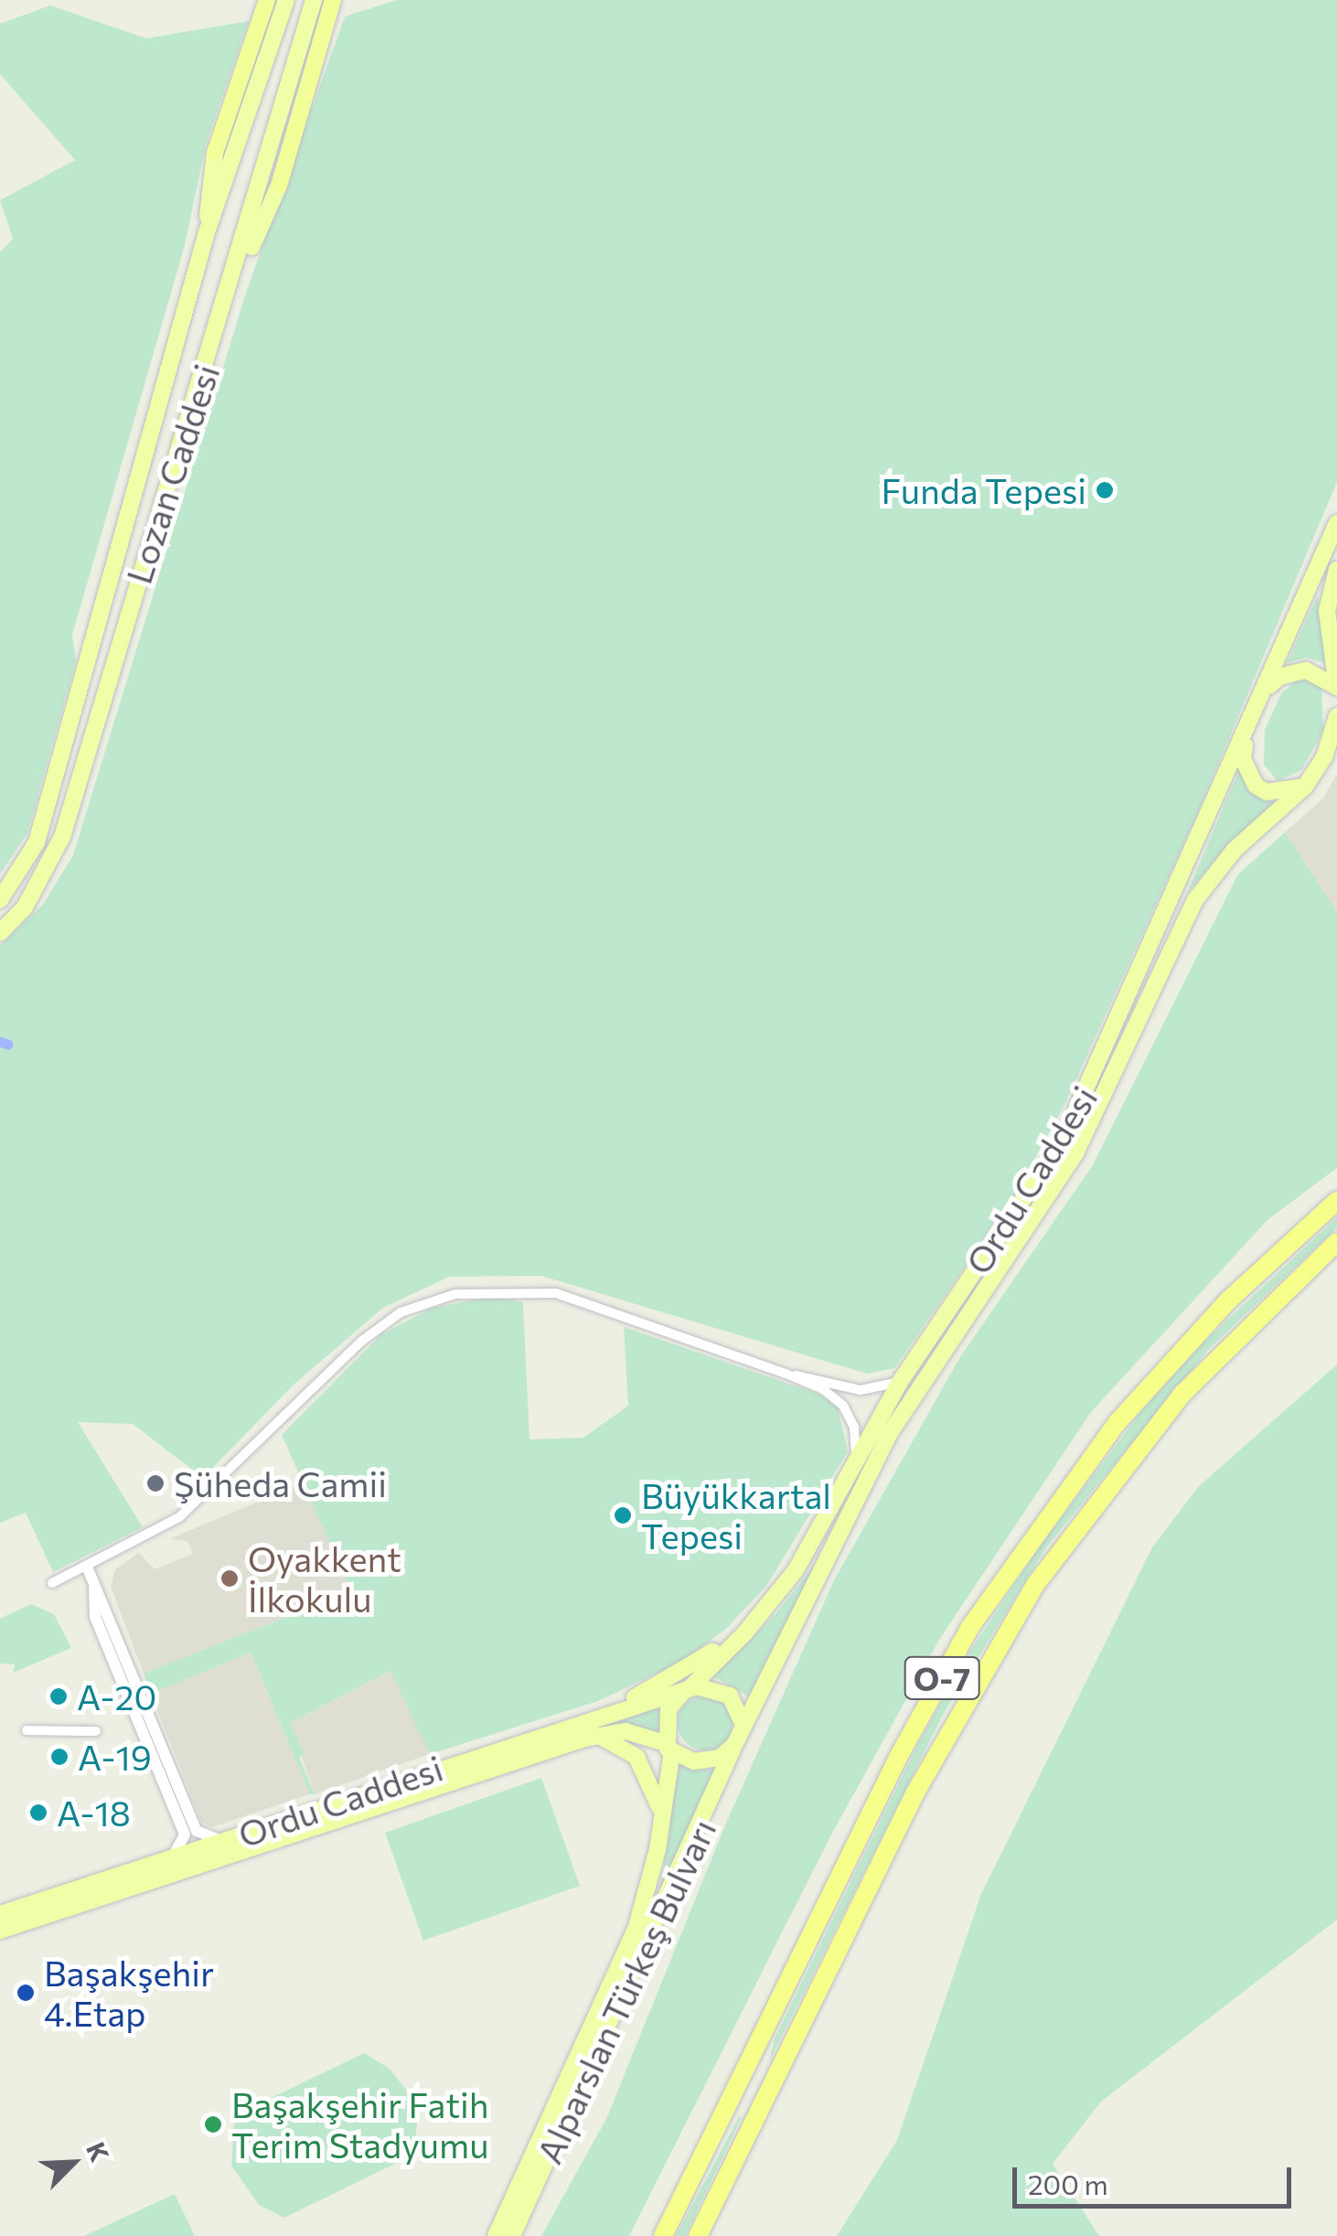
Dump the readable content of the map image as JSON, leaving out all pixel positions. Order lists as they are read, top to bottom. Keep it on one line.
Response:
{"streets":{"highway":["O-7"],"main road":["Lozan Caddesi","Ordu Caddesi","Alparslan Türkeş Bulvarı"]},"crossings":[["Ordu Caddesi","Alparslan Türkeş Bulvarı"]],"places":["Funda Tepesi","Şüheda Camii","Büyükkartal Tepesi","Oyakkent İlkokulu","A-20","A-19","A-18","Başakşehir 4.Etap","Başakşehir Fatih Terim Stadyumu"],"scale_bar":"200 m","north":"top right"}
